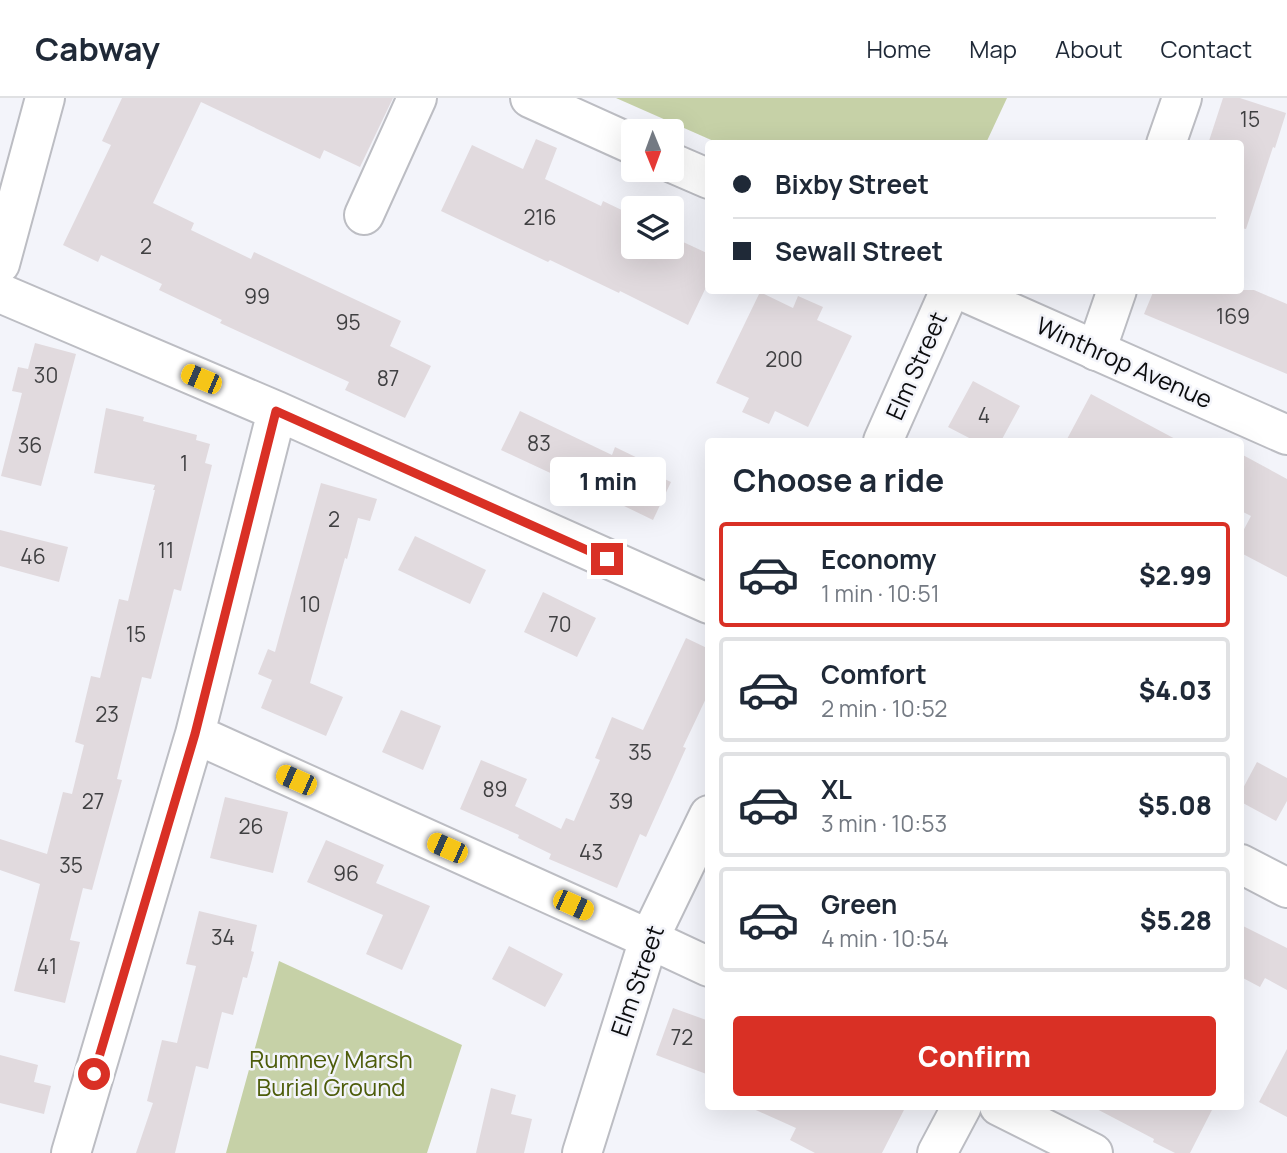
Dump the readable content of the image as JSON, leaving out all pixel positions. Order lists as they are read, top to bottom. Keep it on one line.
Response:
{"streets":{"street":["Winthrop Avenue","Elm Street"]},"parks":["Rumney Marsh Burial Ground"],"house_numbers":["15","216","2","99","169","95","200","30","87","4","83","36","1","2","11","46","10","70","15","23","35","89","27","39","26","43","35","96","34","41","72"],"north":"bottom","page":{"header":"Cabway","nav":["Home","Map","About","Contact"],"banner":["Bixby Street","Sewall Street"],"heading":"Choose a ride","bubble":"1 min","list":[{"name":"Economy","note":"1 min · 10:51","value":"$2.99"},{"name":"Comfort","note":"2 min · 10:52","value":"$4.03"},{"name":"XL","note":"3 min · 10:53","value":"$5.08"},{"name":"Green","note":"4 min · 10:54","value":"$5.28"}],"buttons":"Confirm"}}
